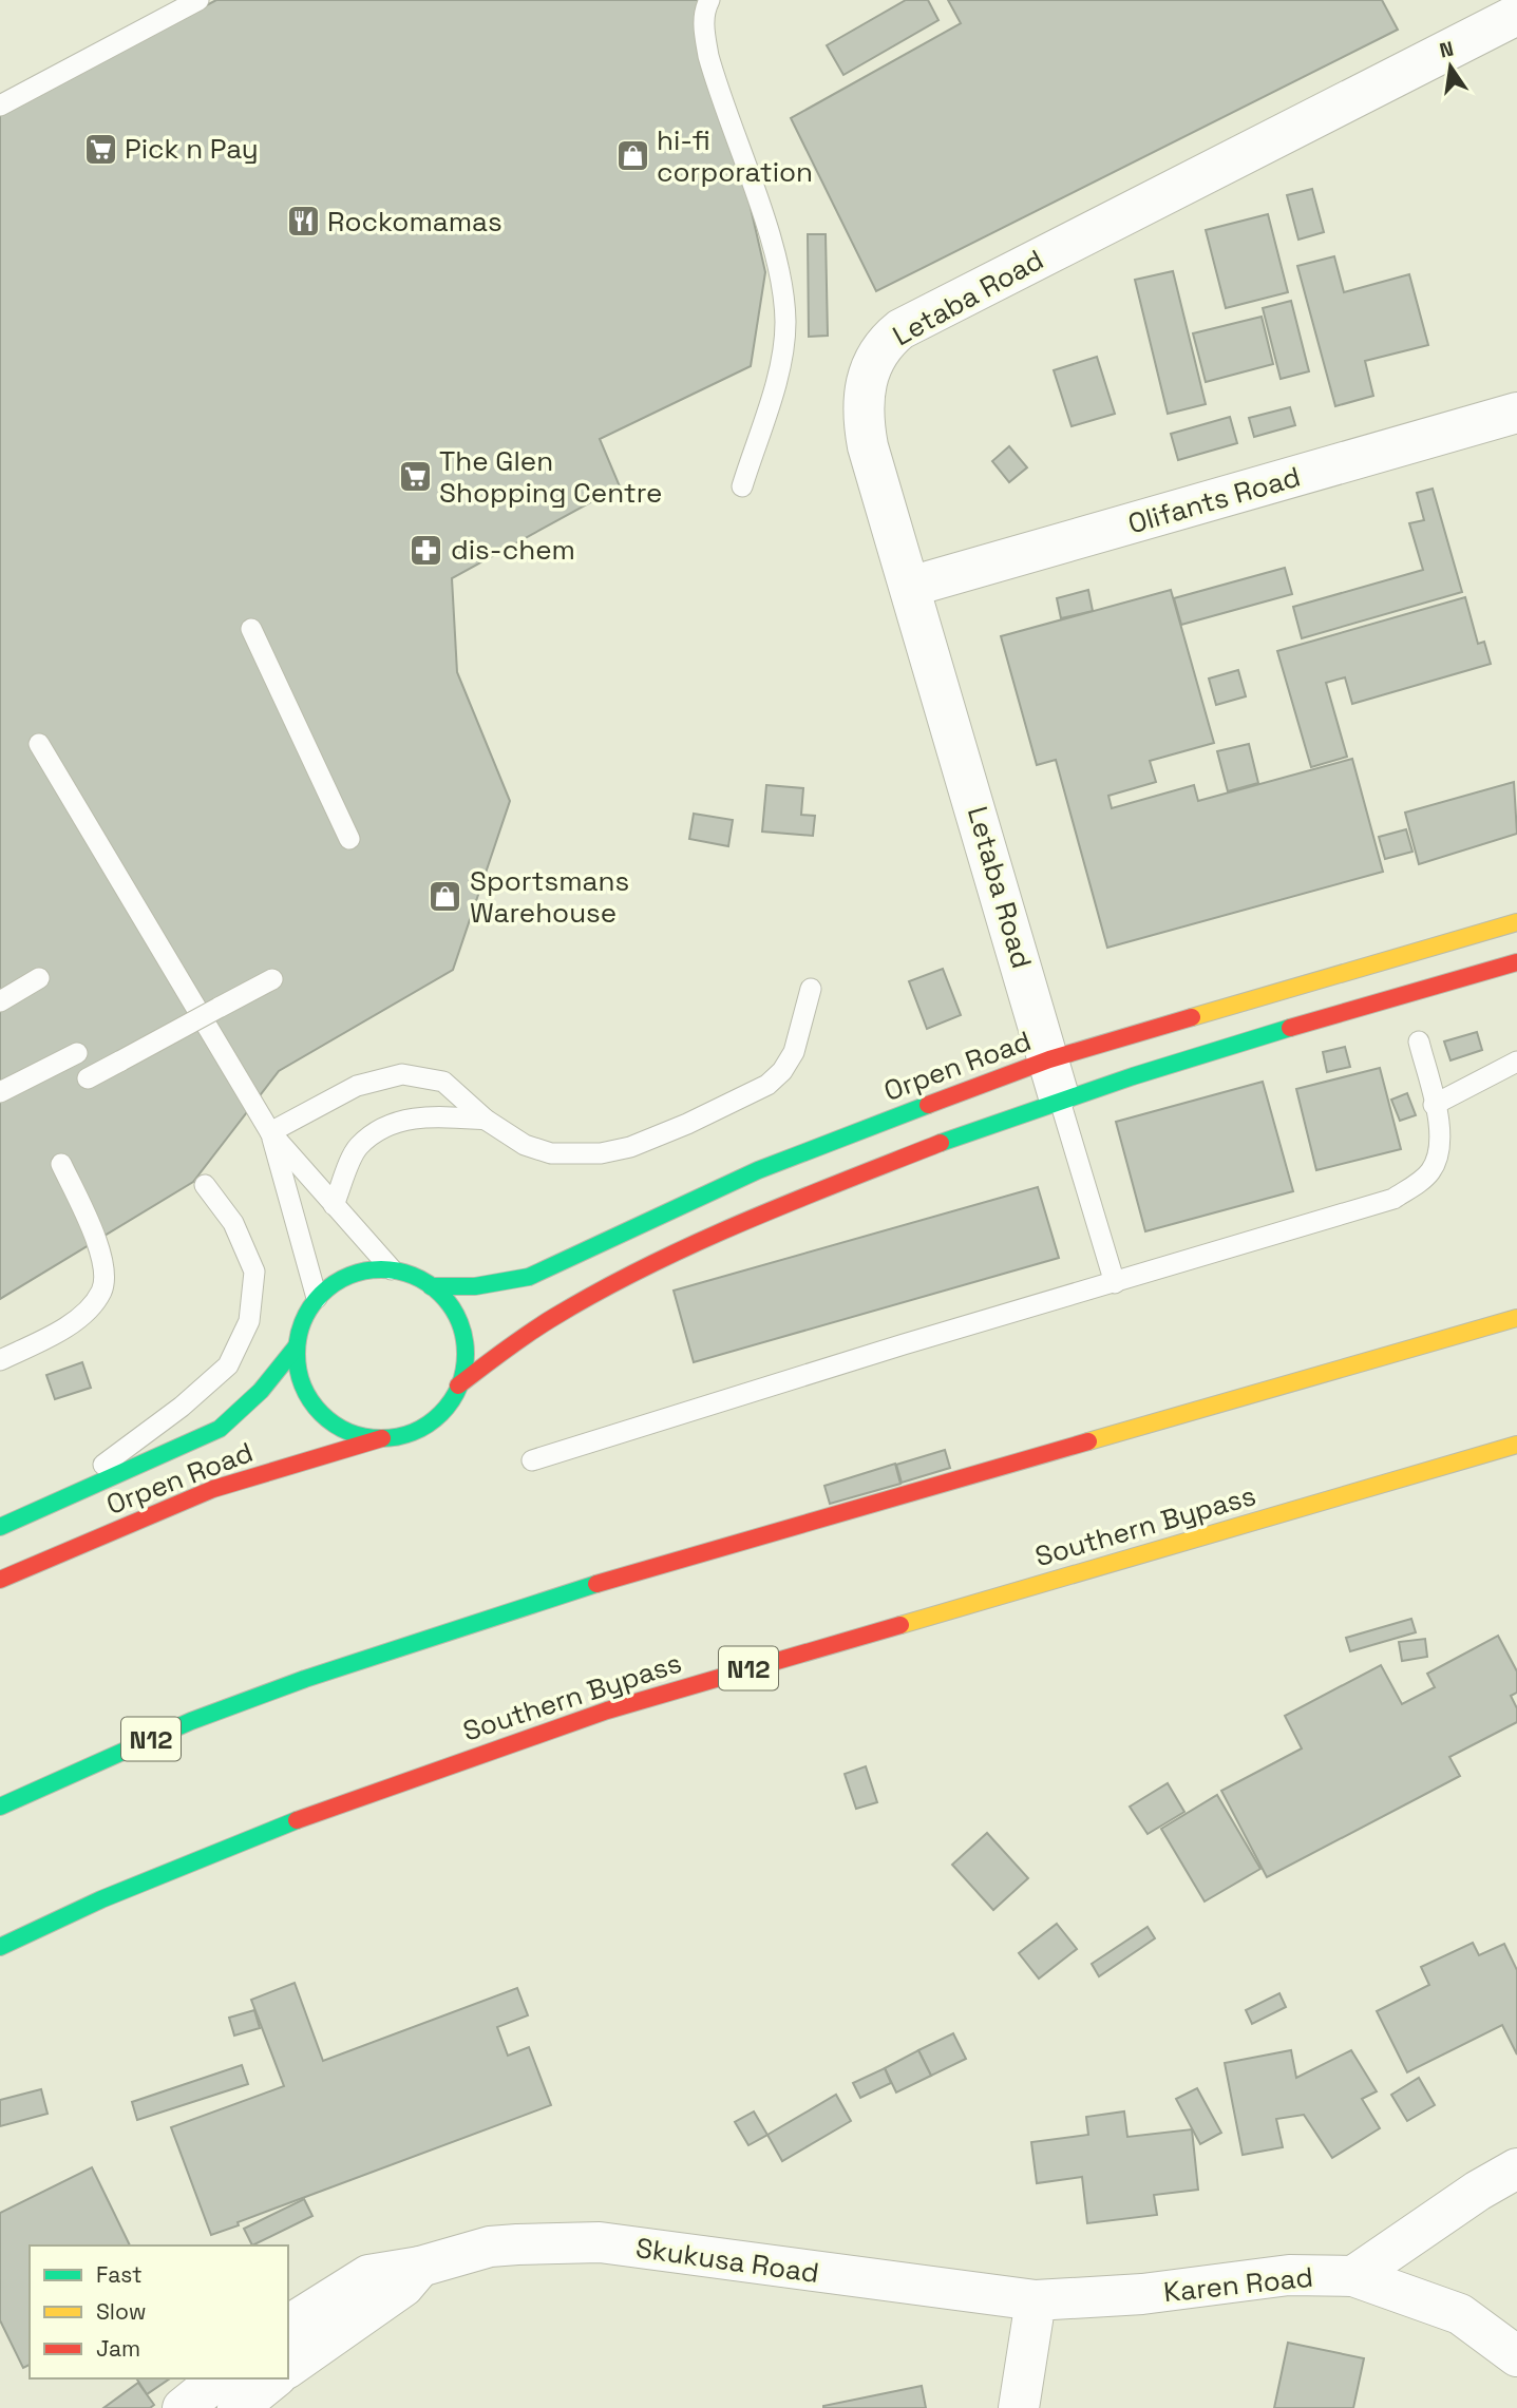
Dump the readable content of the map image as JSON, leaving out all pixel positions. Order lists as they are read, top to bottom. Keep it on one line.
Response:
{"streets":{"main road":["Orpen Road","Southern Bypass","N12"],"street":["Letaba Road","Olifants Road","Skukusa Road","Karen Road"]},"crossings":[["Letaba Road","Olifants Road"],["Letaba Road","Orpen Road"],["Skukusa Road","Karen Road"]],"places":{"supermarket":["Pick n Pay","The Glen Shopping Centre"],"shop":["hi-fi corporation","Sportsmans Warehouse"],"restaurant":["Rockomamas"],"pharmacy":["dis-chem"]},"legend":["Fast","Slow","Jam"],"north":"top"}
